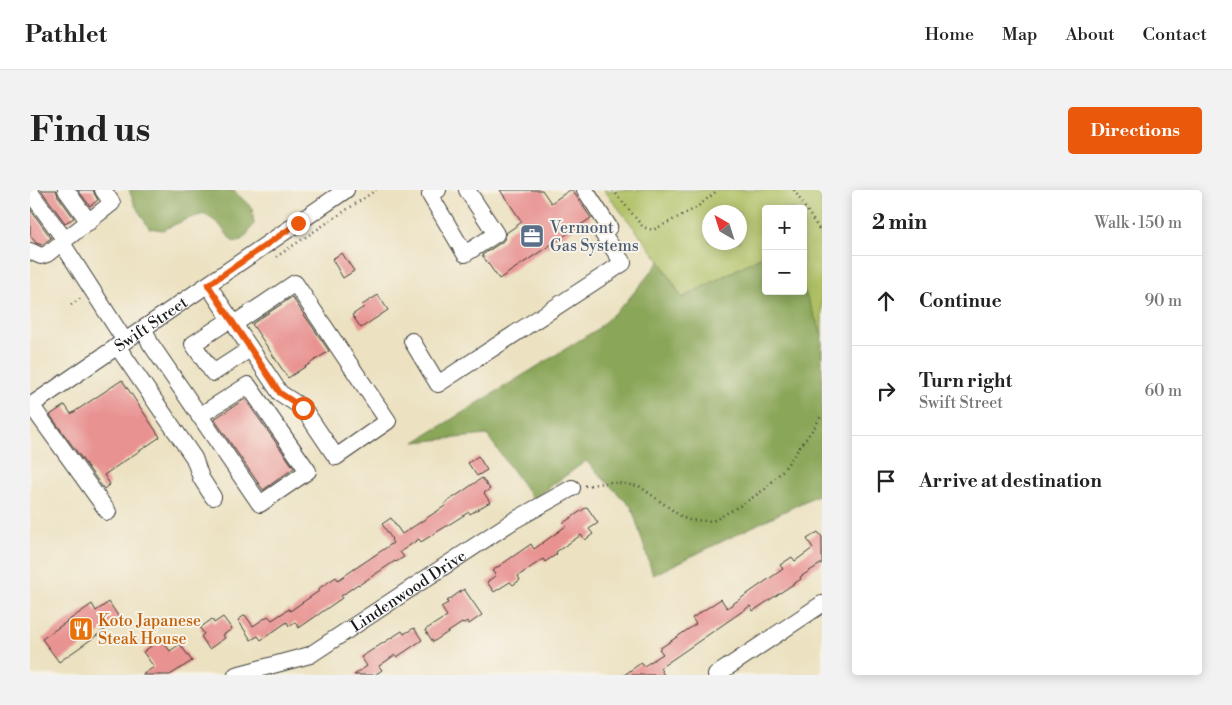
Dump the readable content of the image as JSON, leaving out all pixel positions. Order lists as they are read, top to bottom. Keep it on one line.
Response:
{"streets":{"street":["Swift Street","Lindenwood Drive"]},"places":{"office":["Vermont Gas Systems"],"restaurant":["Koto Japanese Steak House"]},"north":"top left","page":{"header":"Pathlet","nav":["Home","Map","About","Contact"],"buttons":"Directions","title":"Find us","heading":["2 min","Walk · 150 m"],"map_buttons":["+","−"],"list":[["Continue","90 m"],["Turn right","Swift Street","60 m"],"Arrive at destination"]}}
